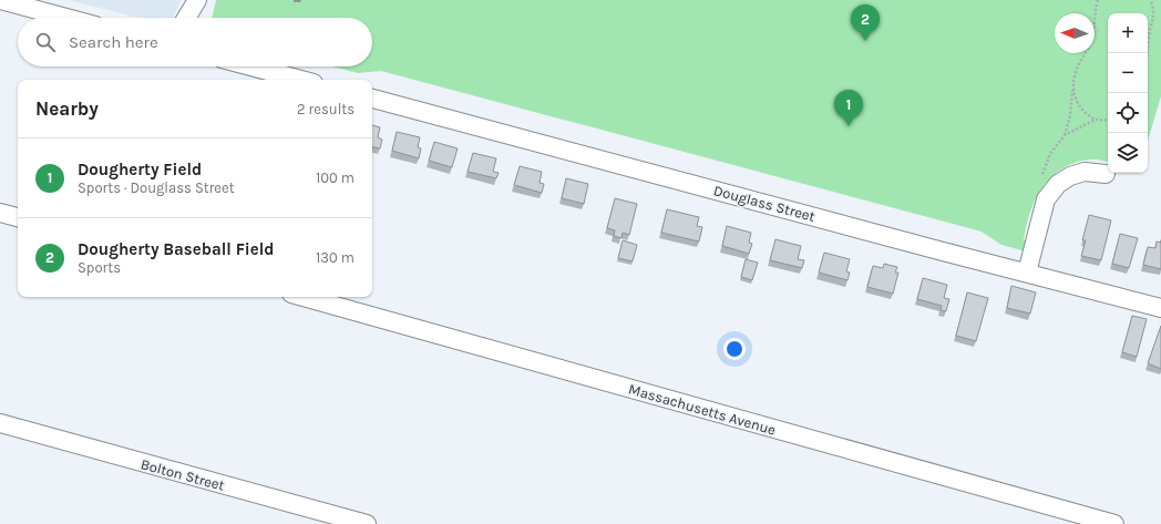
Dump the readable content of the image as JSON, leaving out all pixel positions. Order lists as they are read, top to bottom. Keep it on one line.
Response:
{"streets":{"street":["Douglass Street","Massachusetts Avenue","Bolton Street"]},"north":"left","page":{"pins":["2","1"],"map_buttons":["+","−"],"search":"Search here","heading":["Nearby","2 results"],"list":[{"mark":"1","name":"Dougherty Field","note":"Sports · Douglass Street","value":"100 m"},{"mark":"2","name":"Dougherty Baseball Field","note":"Sports","value":"130 m"}]}}
